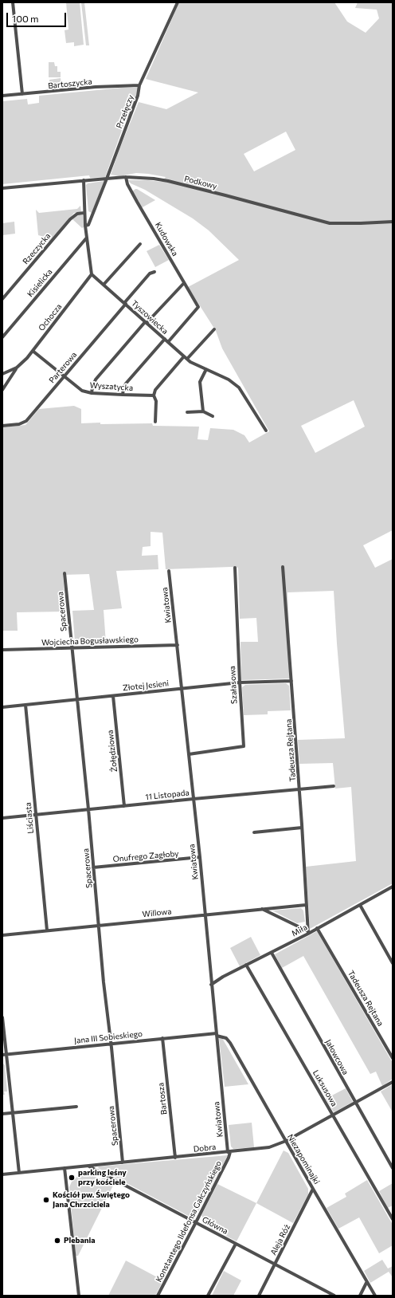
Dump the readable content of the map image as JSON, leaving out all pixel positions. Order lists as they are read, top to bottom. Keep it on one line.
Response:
{"streets":{"street":["Bartoszycka","Przełęczy","Podkowy","Kudowska","Rzeczycka","Kisielicka","Ochocza","Tyszowiecka","Parterowa","Wyszatycka","Kwiatowa","Spacerowa","Wojciecha Bogusławskiego","Szałasowa","Złotej Jesieni","Tadeusza Rejtana","Żołędziowa","11 Listopada","Liściasta","Onufrego Zagłoby","Willowa","Miła","Jana III Sobieskiego","Jałowcowa","Luksusowa","Bartosza","Dobra","Niezapominajki","Konstantego Ildefonsa Gałczyńskiego","Główna","Aleja Róż"]},"crossings":[["Bartoszycka","Przełęczy"],["Przełęczy","Podkowy"],["Podkowy","Kudowska"],["Kudowska","Tyszowiecka"],["Ochocza","Tyszowiecka"],["Ochocza","Wyszatycka"],["Tyszowiecka","Parterowa"],["Parterowa","Wyszatycka"],["Kwiatowa","Wojciecha Bogusławskiego"],["Kwiatowa","Szałasowa"],["Kwiatowa","Złotej Jesieni"],["Kwiatowa","11 Listopada"],["Kwiatowa","Onufrego Zagłoby"],["Kwiatowa","Willowa"],["Kwiatowa","Miła"],["Kwiatowa","Jana III Sobieskiego"],["Kwiatowa","Dobra"],["Kwiatowa","Niezapominajki"],["Kwiatowa","Konstantego Ildefonsa Gałczyńskiego"],["Spacerowa","Wojciecha Bogusławskiego"],["Spacerowa","Złotej Jesieni"],["Spacerowa","11 Listopada"],["Spacerowa","Onufrego Zagłoby"],["Spacerowa","Willowa"],["Spacerowa","Jana III Sobieskiego"],["Spacerowa","Dobra"],["Szałasowa","Złotej Jesieni"],["Złotej Jesieni","Tadeusza Rejtana"],["Złotej Jesieni","Żołędziowa"],["Złotej Jesieni","Liściasta"],["Tadeusza Rejtana","11 Listopada"],["Tadeusza Rejtana","Willowa"],["Tadeusza Rejtana","Miła"],["Żołędziowa","11 Listopada"],["11 Listopada","Liściasta"],["Liściasta","Willowa"],["Miła","Jałowcowa"],["Miła","Luksusowa"],["Jana III Sobieskiego","Bartosza"],["Jana III Sobieskiego","Niezapominajki"],["Jałowcowa","Dobra"],["Luksusowa","Dobra"],["Bartosza","Dobra"],["Dobra","Niezapominajki"],["Dobra","Konstantego Ildefonsa Gałczyńskiego"],["Dobra","Główna"],["Niezapominajki","Aleja Róż"],["Konstantego Ildefonsa Gałczyńskiego","Główna"],["Główna","Aleja Róż"]],"places":["parking leśny przy kościele","Kościół pw. Świętego Jana Chrzciciela","Plebania"],"scale_bar":"100 m"}
